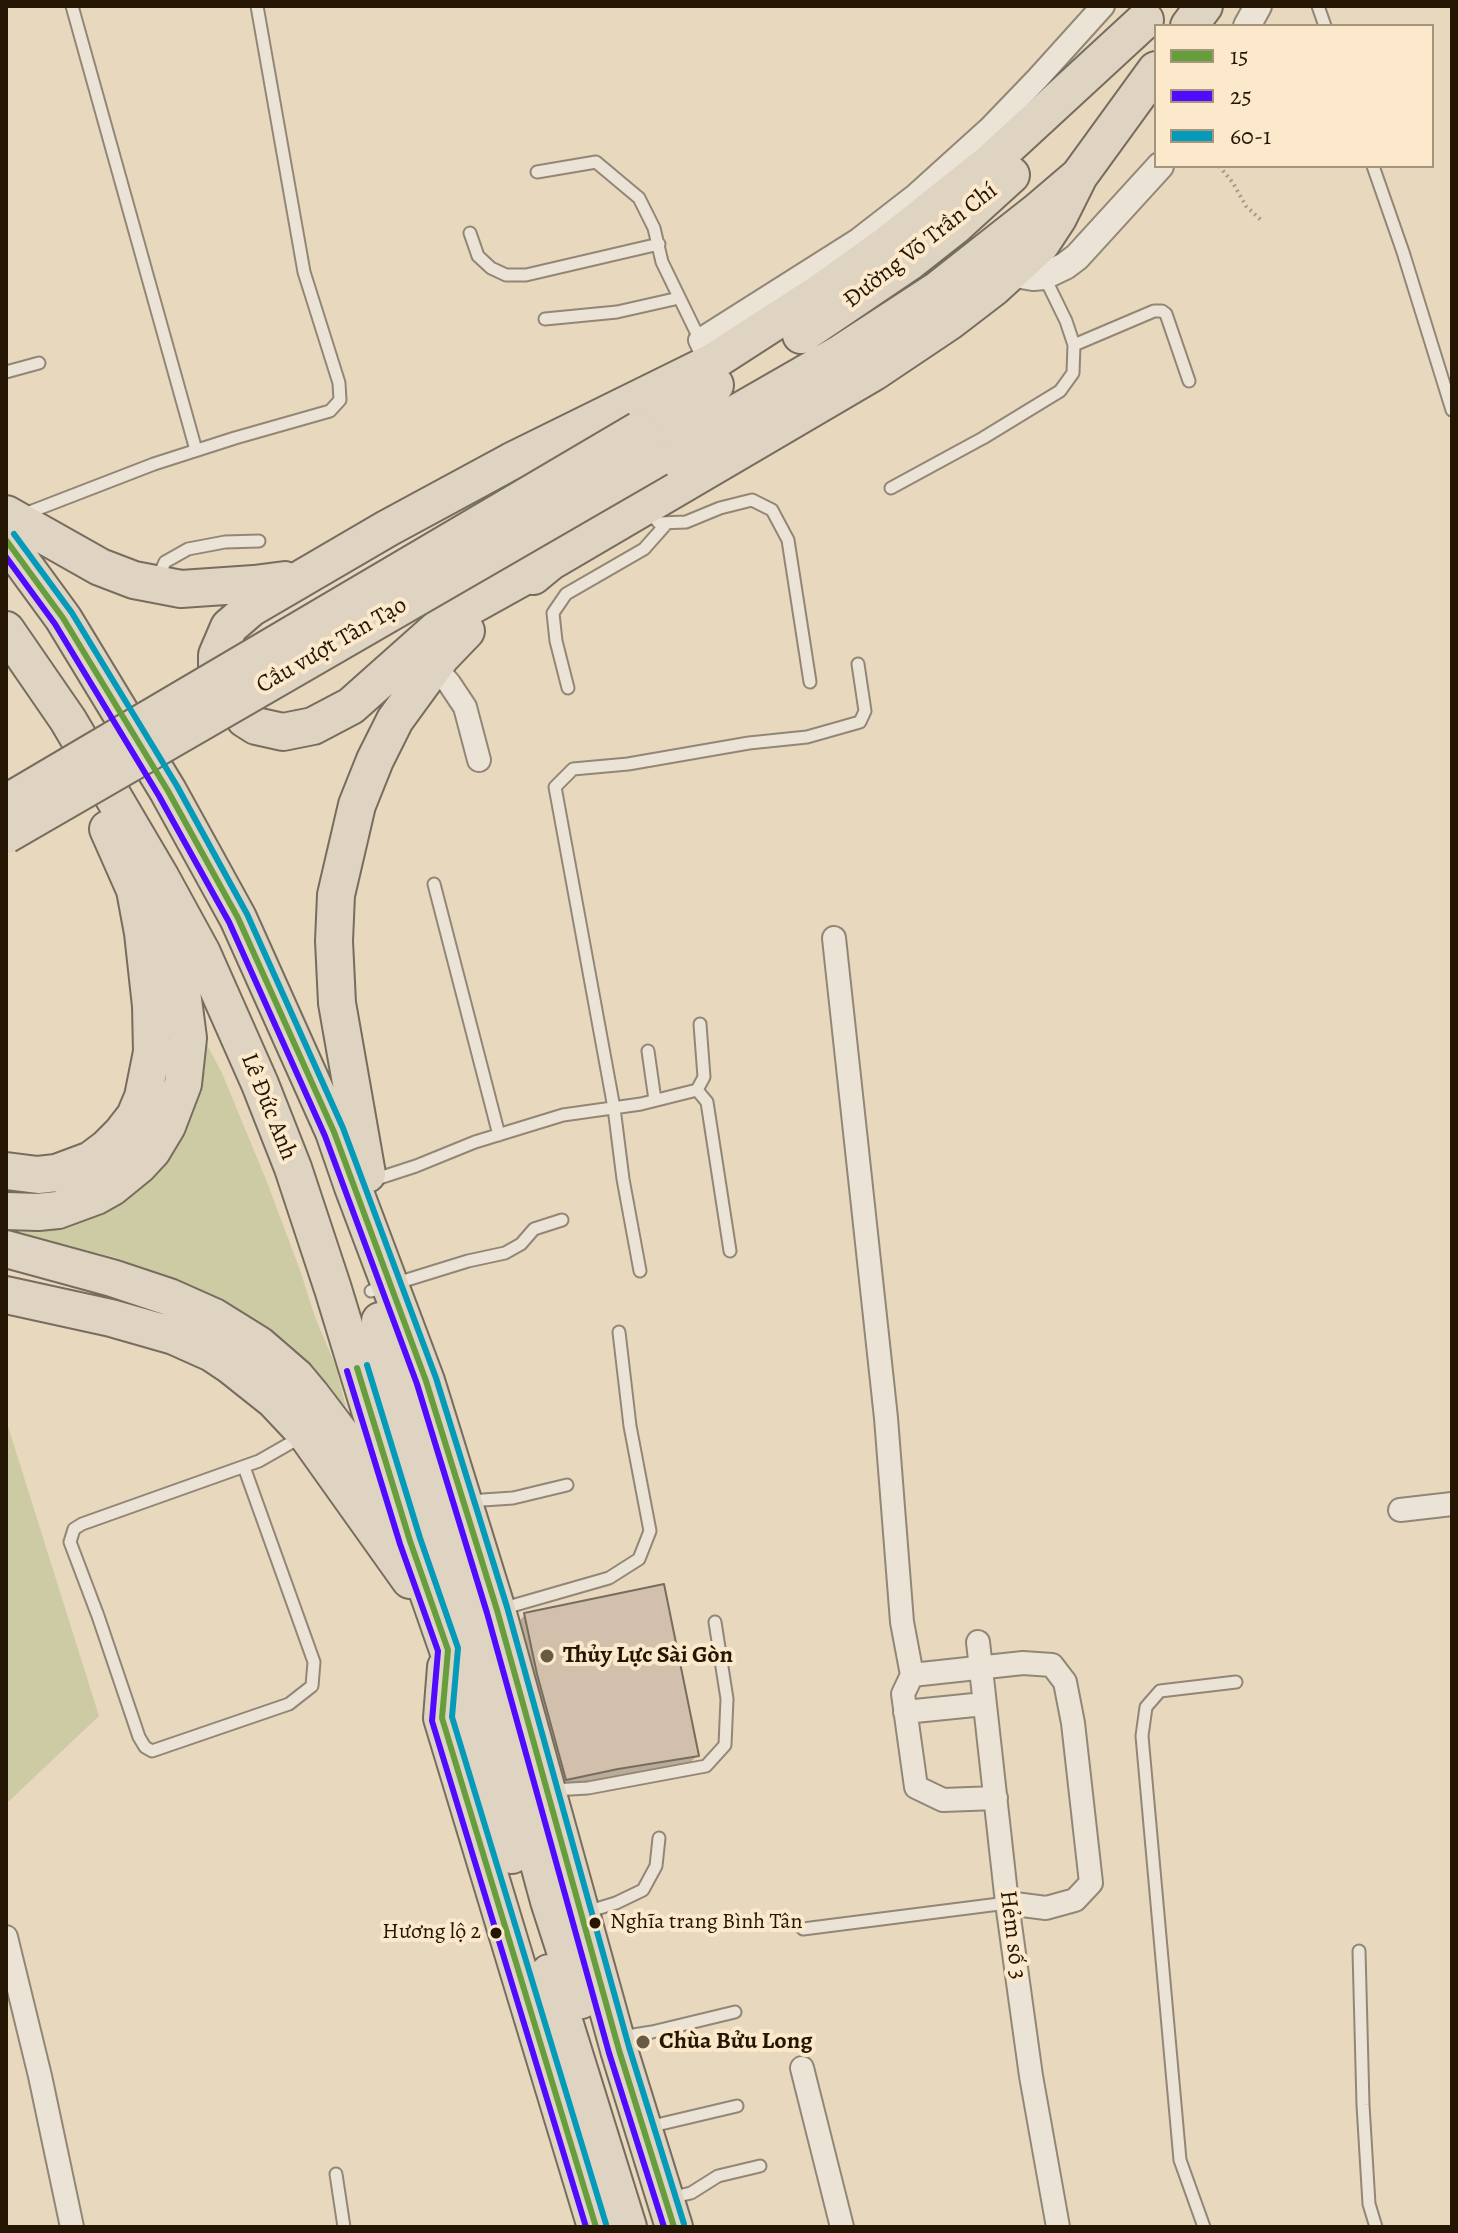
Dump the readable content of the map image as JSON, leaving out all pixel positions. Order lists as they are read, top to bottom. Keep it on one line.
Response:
{"streets":{"highway":["Đường Võ Trần Chí","Cầu vượt Tân Tạo","Lê Đức Anh"],"street":["Hẻm số 3"]},"crossings":[["Đường Võ Trần Chí","Cầu vượt Tân Tạo"]],"places":["Thủy Lực Sài Gòn","Nghĩa trang Bình Tân","Hương lộ 2","Chùa Bửu Long"],"lines":["transit line 60-1","transit line 15","transit line 25"],"legend":["15","25","60-1"]}
